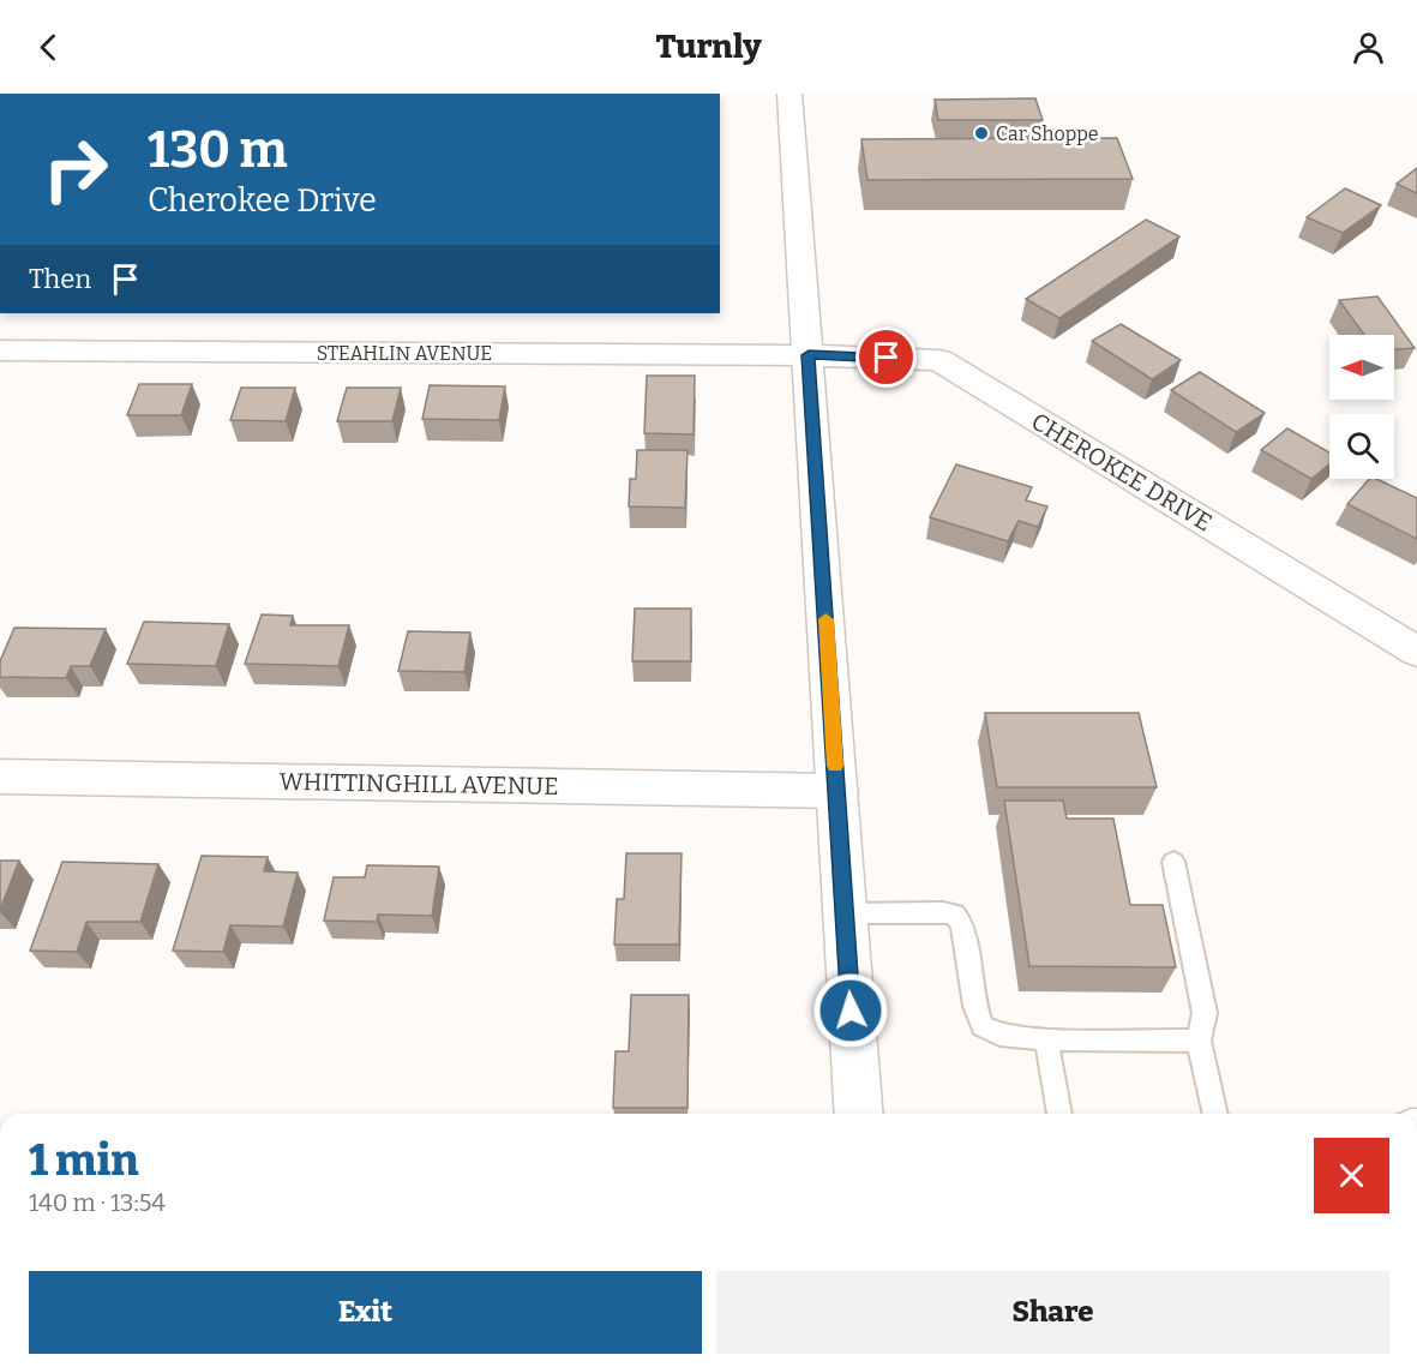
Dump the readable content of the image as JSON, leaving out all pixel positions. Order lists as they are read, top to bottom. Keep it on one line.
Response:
{"streets":{"street":["STEAHLIN AVENUE","CHEROKEE DRIVE","WHITTINGHILL AVENUE"]},"crossings":[["STEAHLIN AVENUE","CHEROKEE DRIVE"]],"places":["Car Shoppe"],"north":"left","page":{"header":"Turnly","turn":["130 m","Cherokee Drive"],"then":"Then","heading":["1 min","140 m · 13:54"],"buttons":["Exit","Share"]}}
